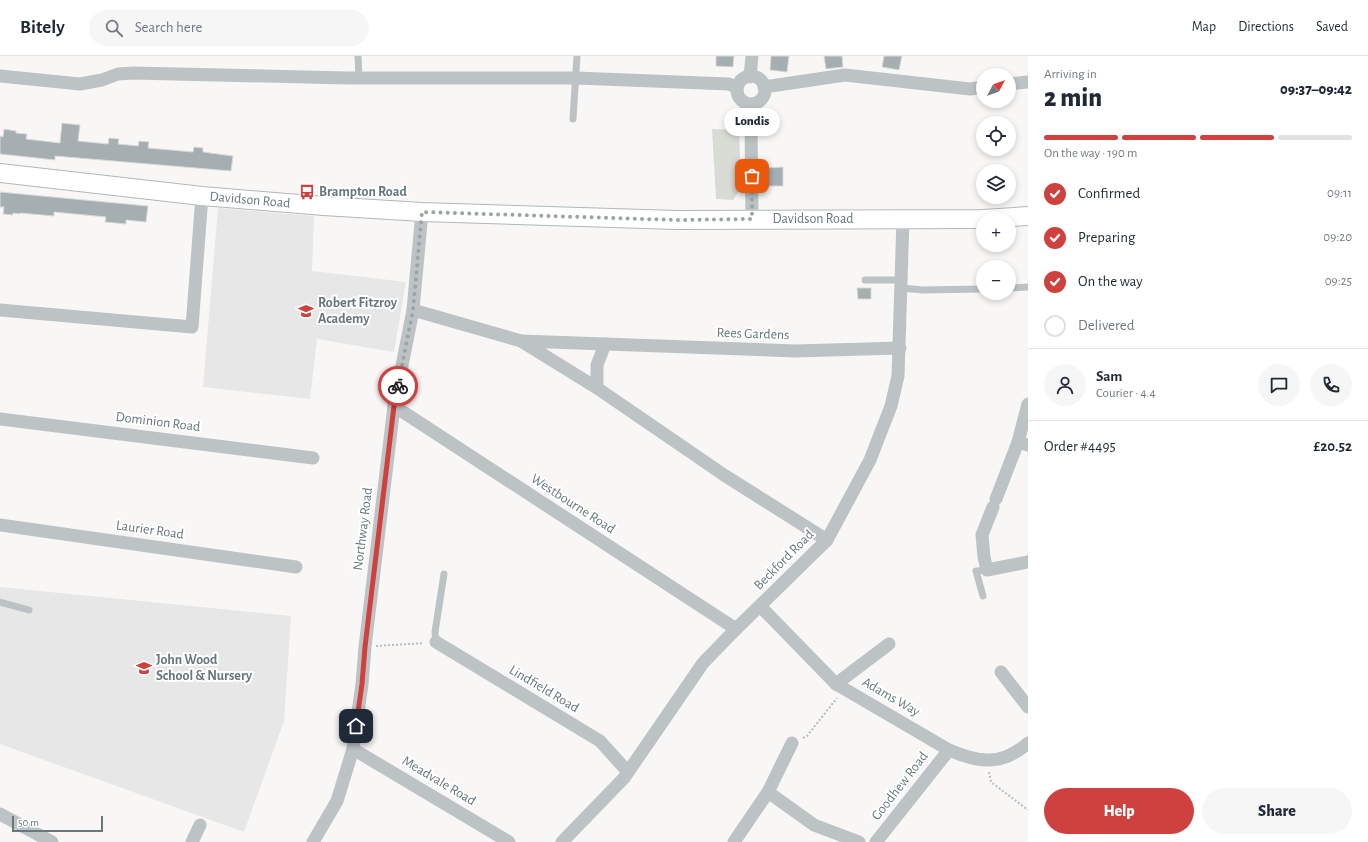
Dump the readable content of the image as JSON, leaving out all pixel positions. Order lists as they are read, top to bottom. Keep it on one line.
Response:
{"streets":{"street":["Davidson Road","Rees Gardens","Dominion Road","Westbourne Road","Northway Road","Laurier Road","Beckford Road","Lindfield Road","Adams Way","Meadvale Road","Goodhew Road"]},"crossings":[["Davidson Road","Northway Road"],["Davidson Road","Beckford Road"],["Rees Gardens","Northway Road"],["Rees Gardens","Beckford Road"],["Westbourne Road","Northway Road"],["Westbourne Road","Beckford Road"],["Northway Road","Meadvale Road"],["Beckford Road","Lindfield Road"],["Beckford Road","Adams Way"],["Adams Way","Goodhew Road"]],"places":{"other":["Londis"],"bus stop":["Brampton Road"],"school or university":["Robert Fitzroy Academy","John Wood School & Nursery"]},"scale_bar":"50 m","north":"top right","page":{"header":"Bitely","search":"Search here","nav":["Map","Directions","Saved"],"heading":["2 min","Arriving in","09:37–09:42"],"panel":["Sam","Courier · 4.4","Order #4495","£20.52"],"map_buttons":["+","−"],"bubble":"Londis","bar":"On the way · 190 m","list":[["Confirmed","09:11"],["Preparing","09:20"],["On the way","09:25"],"Delivered"],"buttons":["Help","Share"],"scale":"50 m"}}
